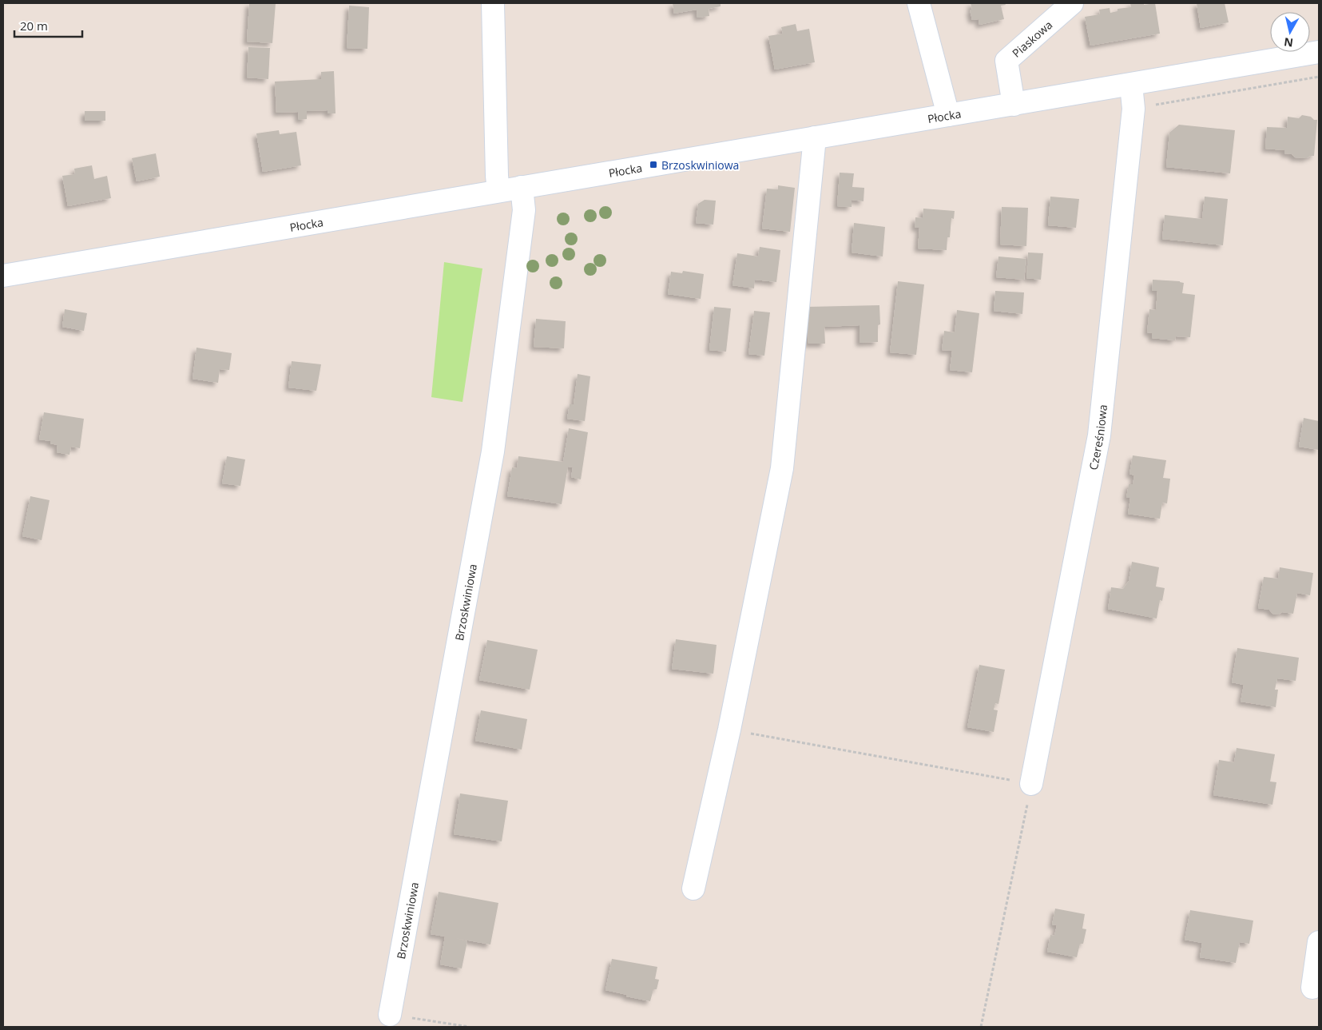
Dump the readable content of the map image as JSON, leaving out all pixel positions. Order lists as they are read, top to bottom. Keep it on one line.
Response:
{"streets":{"street":["Piaskowa","Płocka","Czereśniowa","Brzoskwiniowa"]},"crossings":[["Piaskowa","Płocka"],["Płocka","Czereśniowa"],["Płocka","Brzoskwiniowa"]],"places":{"transit":["Brzoskwiniowa"]},"scale_bar":"20 m","north":"bottom"}
